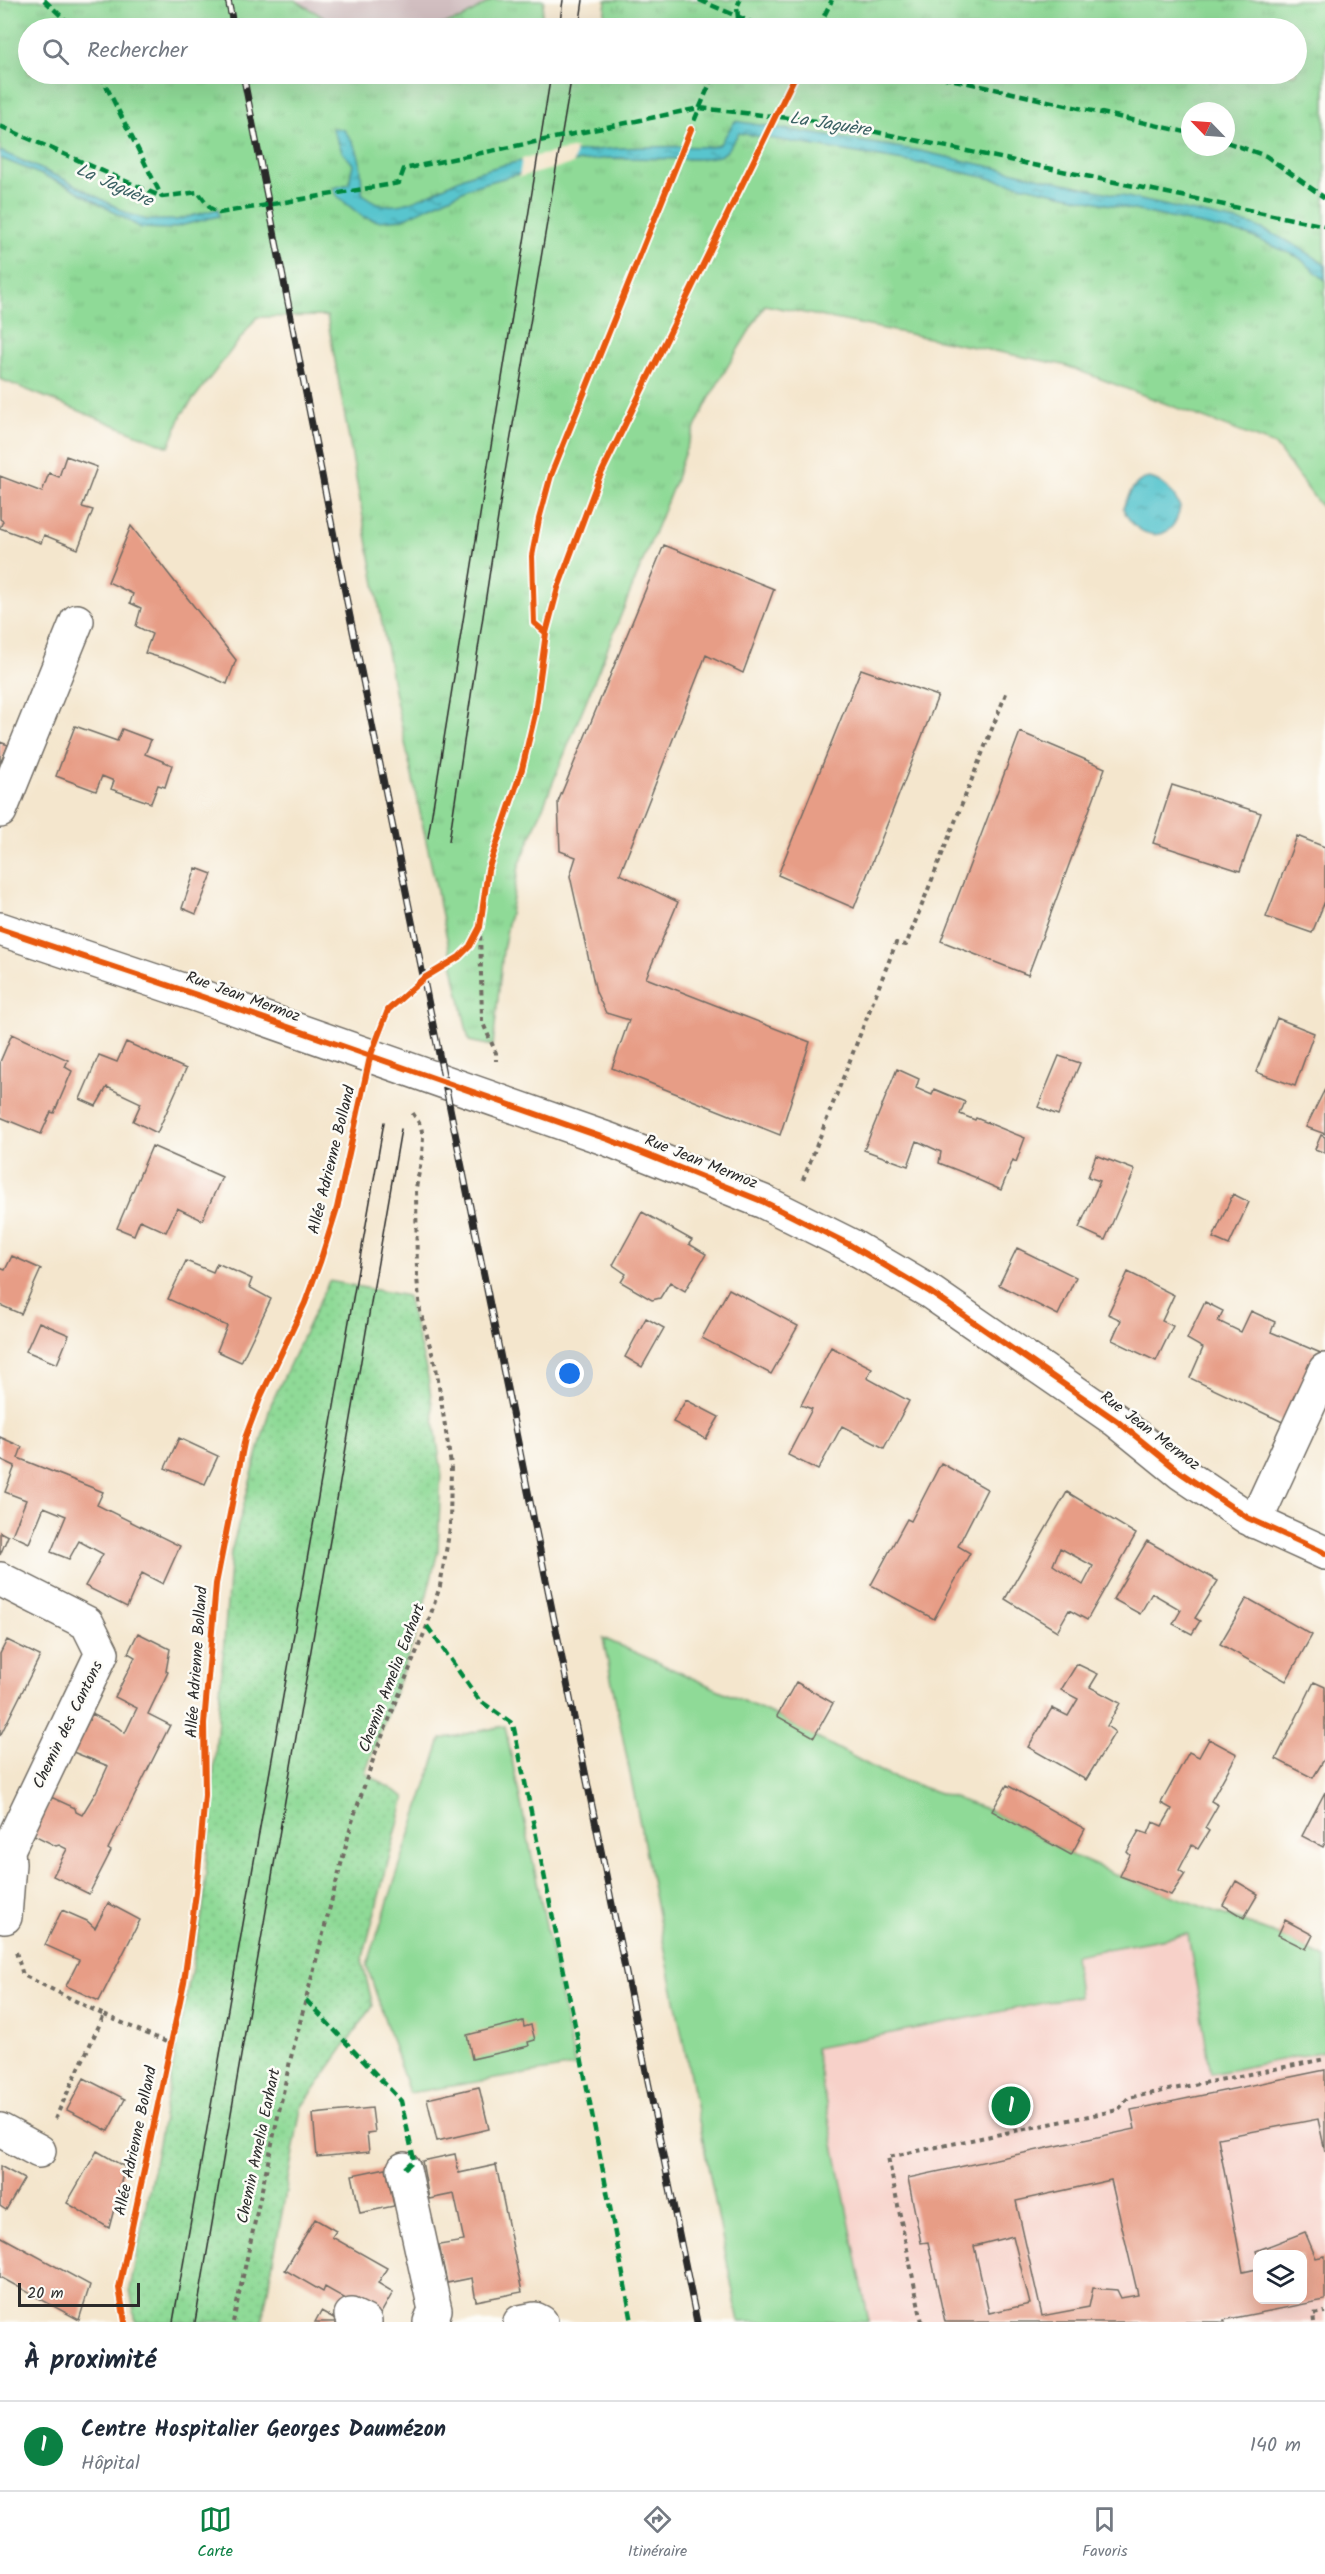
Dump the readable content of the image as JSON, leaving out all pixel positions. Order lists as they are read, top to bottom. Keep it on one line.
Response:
{"streets":{"street":["Rue Jean Mermoz","Chemin des Cantons"],"path":["Chemin Amelia Earhart"],"cycle path":["Allée Adrienne Bolland"]},"water":["La Jaguère"],"scale_bar":"20 m","north":"top left","page":{"search":"Rechercher","pins":"1","scale":"20 m","heading":"À proximité","list":[{"mark":"1","name":"Centre Hospitalier Georges Daumézon","note":"Hôpital","value":"140 m"}],"nav":["Carte","Itinéraire","Favoris"]}}
